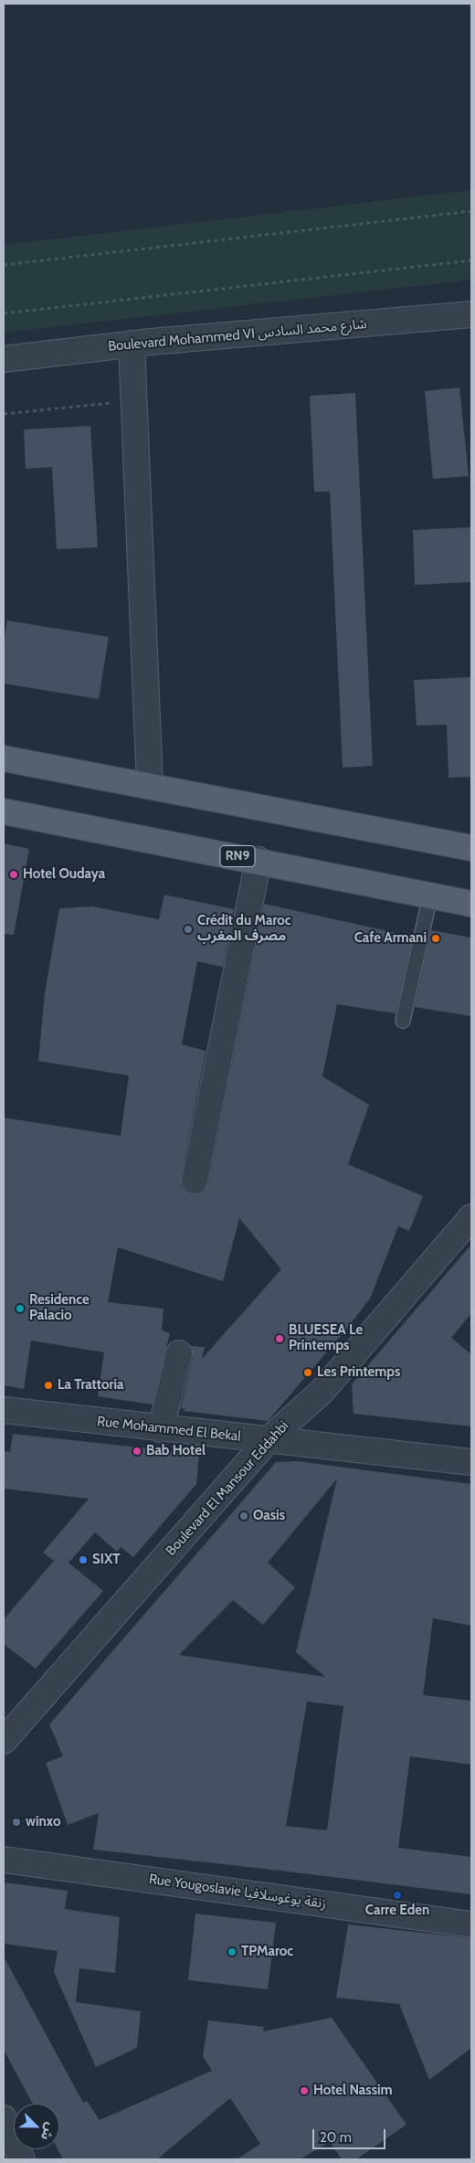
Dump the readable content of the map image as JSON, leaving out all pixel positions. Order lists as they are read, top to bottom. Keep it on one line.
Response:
{"streets":{"main road":["RN9"],"street":["Boulevard Mohammed VI شارع محمد السادس","Rue Mohammed El Bekal","Boulevard El Mansour Eddahbi","Rue Yougoslavie زنقة يوغوسلافيا"]},"crossings":[["Rue Mohammed El Bekal","Boulevard El Mansour Eddahbi"]],"places":["Hotel Oudaya","Crédit du Maroc مصرف المغرب","Cafe Armani","Residence Palacio","BLUESEA Le Printemps","Les Printemps","La Trattoria","Bab Hotel","Oasis","SIXT","winxo","Carre Eden","TPMaroc","Hotel Nassim"],"scale_bar":"20 m","north":"bottom right"}
